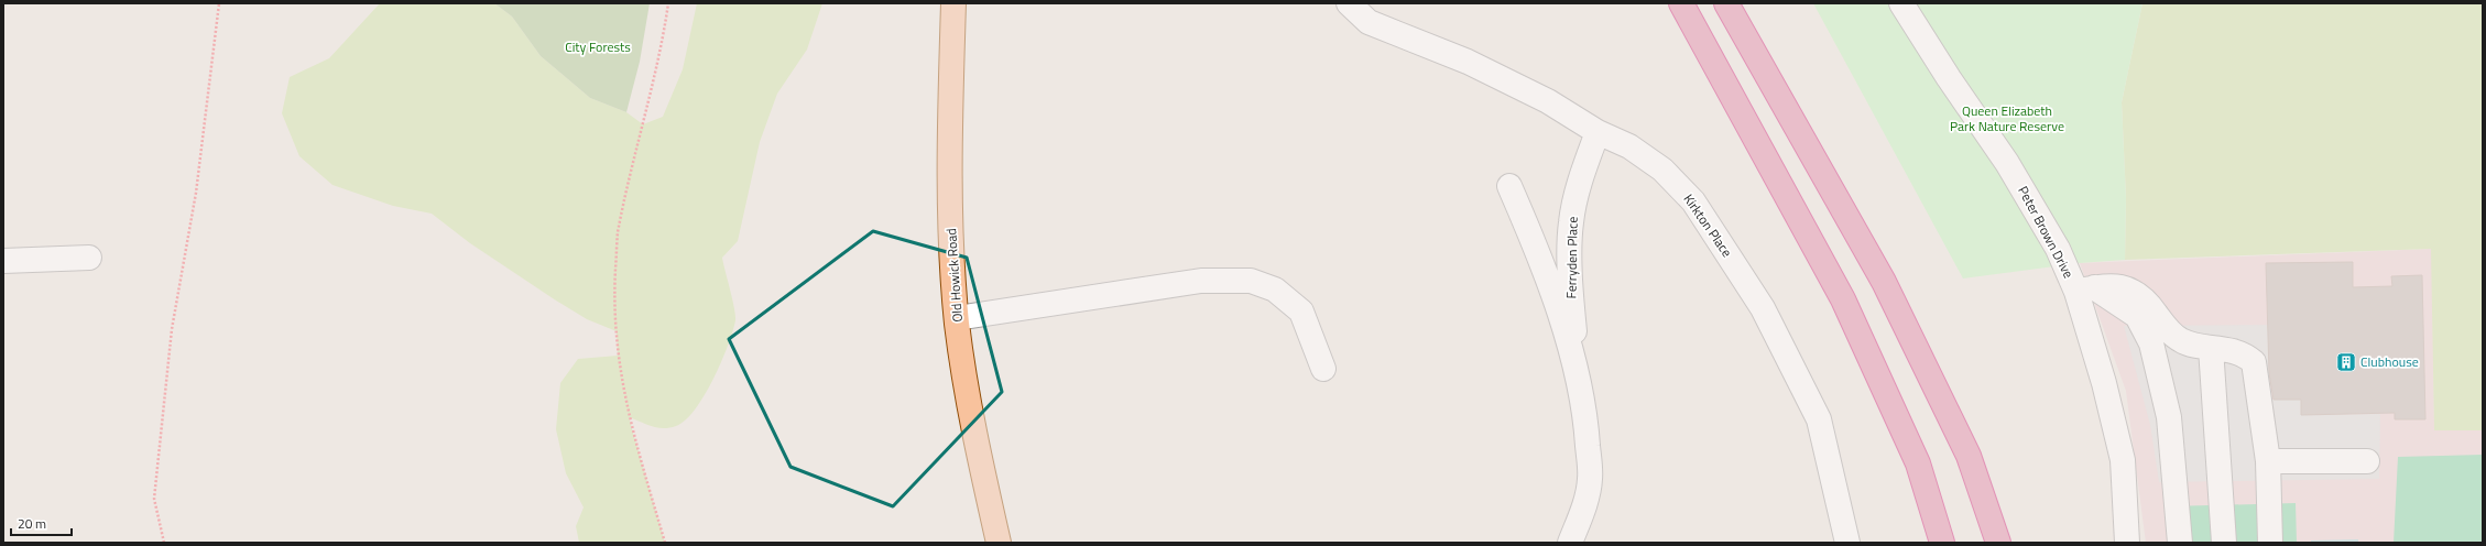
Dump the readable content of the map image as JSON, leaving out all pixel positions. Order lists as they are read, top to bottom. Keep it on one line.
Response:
{"streets":{"main road":["Old Howick Road"],"street":["Kirkton Place","Peter Brown Drive","Ferryden Place"]},"crossings":[["Kirkton Place","Ferryden Place"]],"parks":["City Forests","Queen Elizabeth Park Nature Reserve"],"places":{"building":["Clubhouse"]},"scale_bar":"20 m"}
